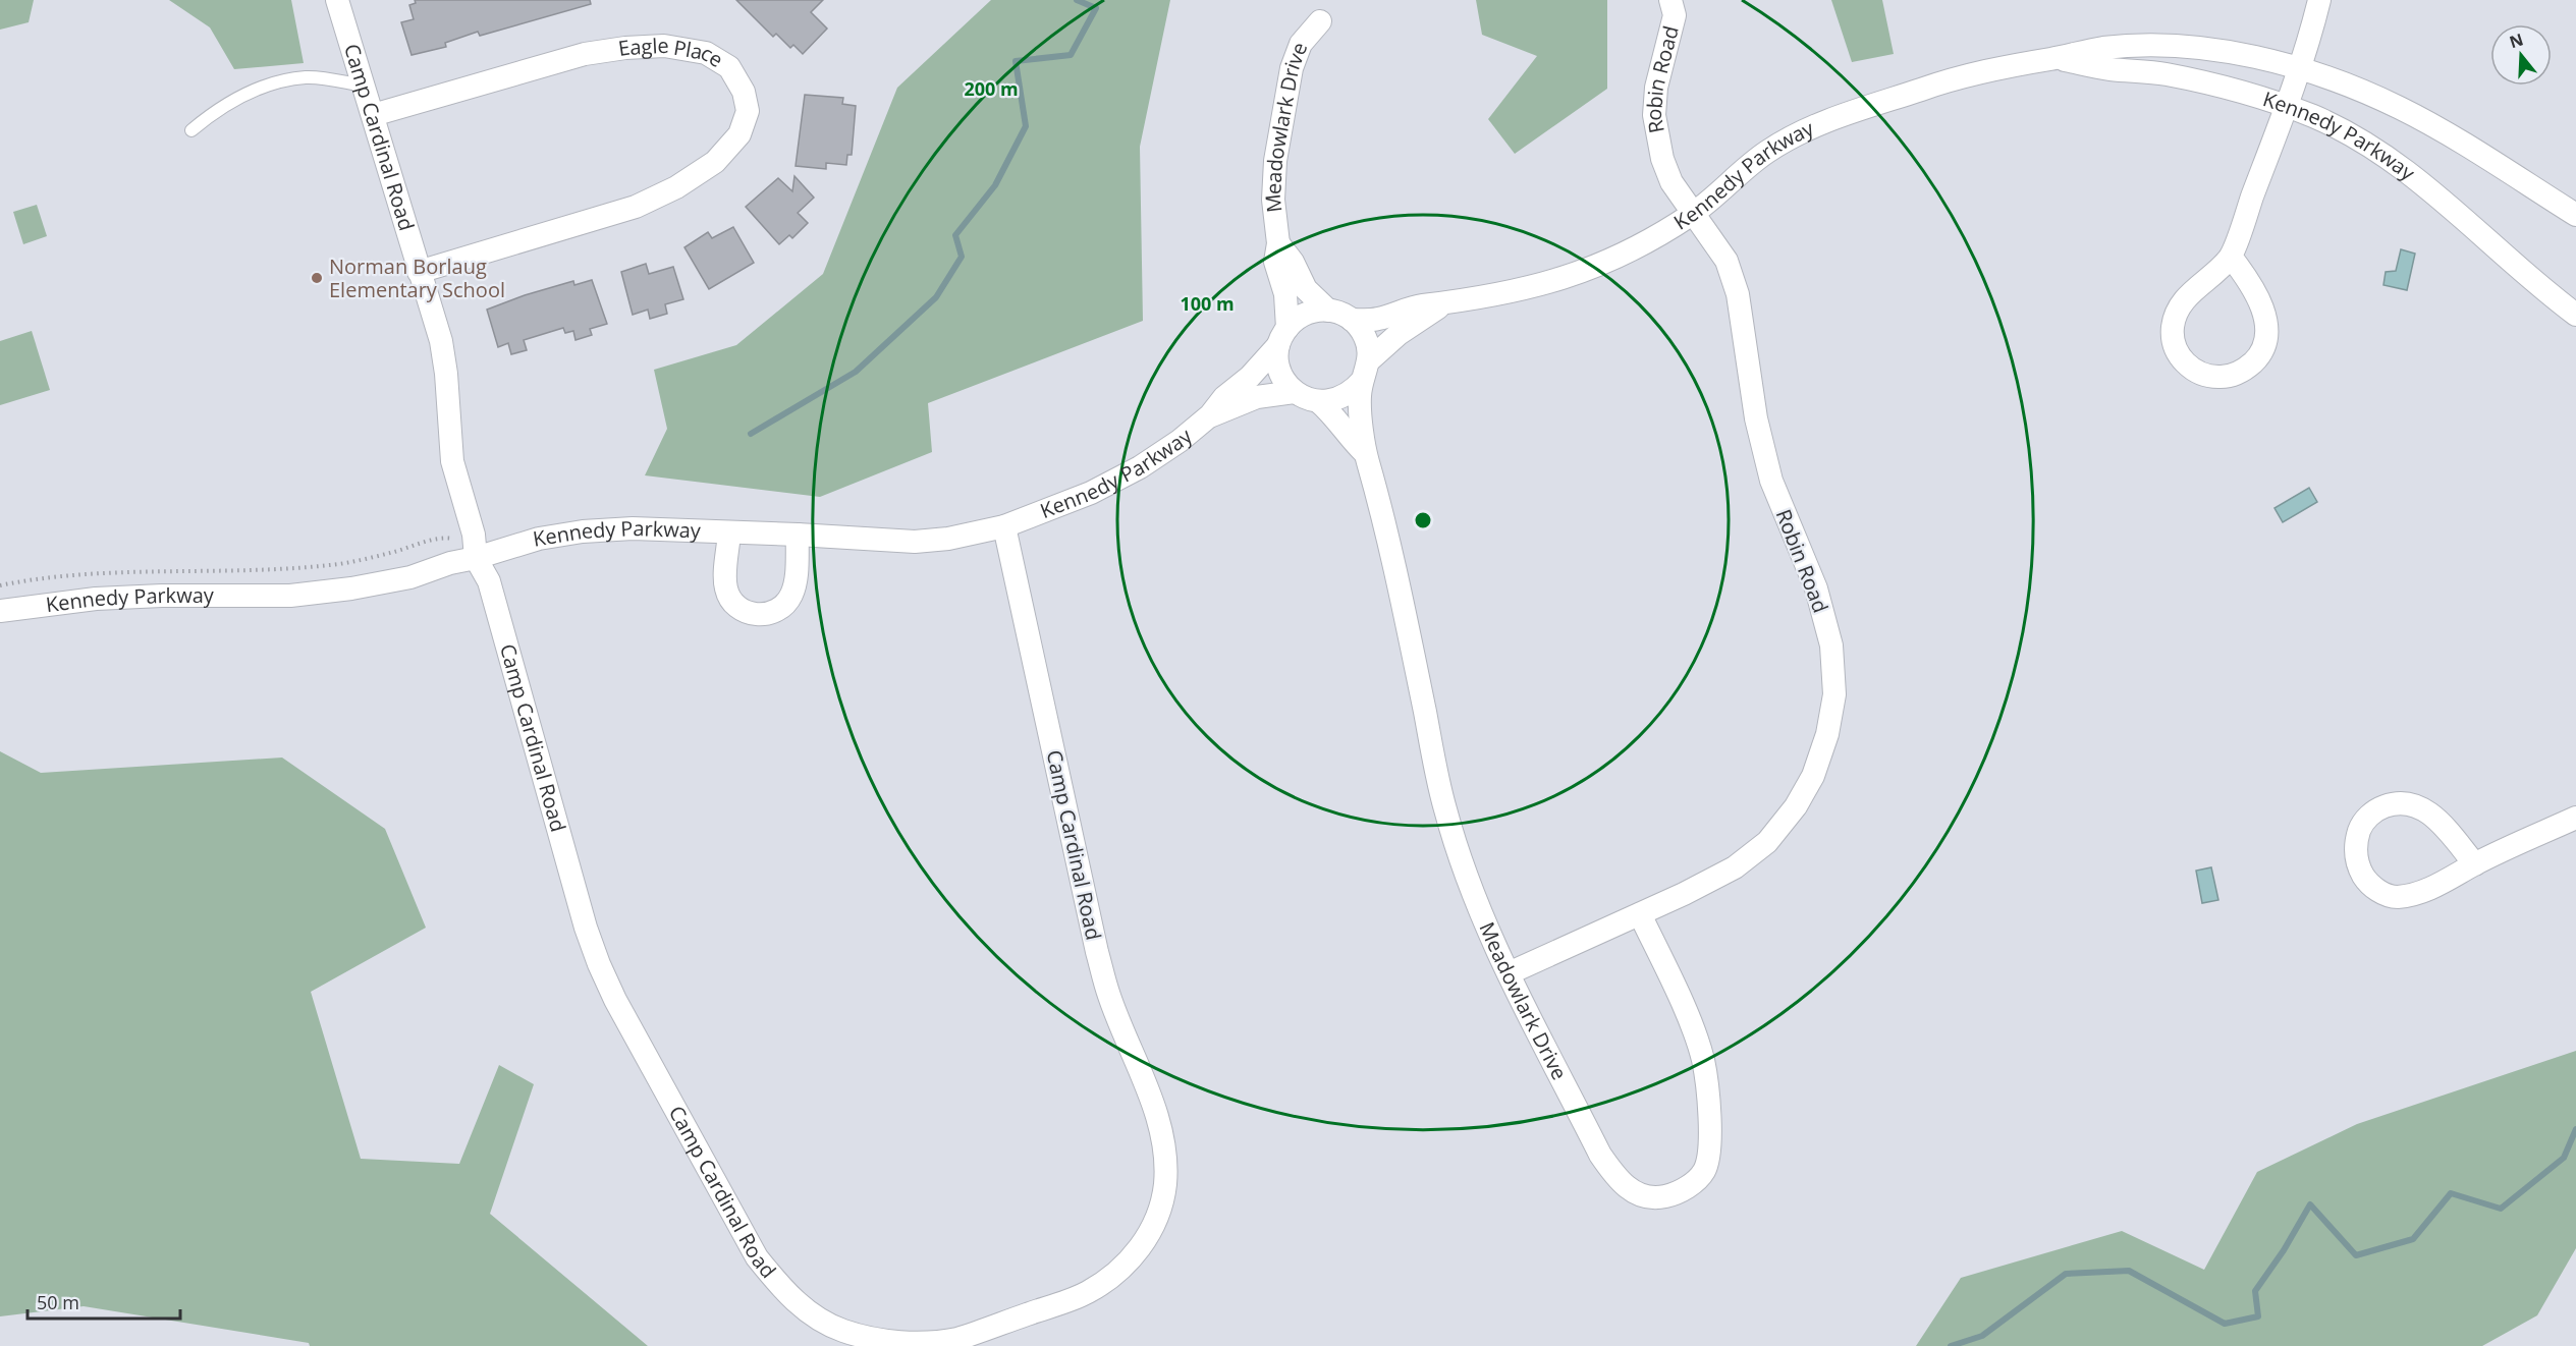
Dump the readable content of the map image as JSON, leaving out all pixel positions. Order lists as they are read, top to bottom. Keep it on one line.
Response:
{"streets":{"street":["Eagle Place","Robin Road","Meadowlark Drive","Camp Cardinal Road","Kennedy Parkway"]},"crossings":[["Eagle Place","Camp Cardinal Road"],["Robin Road","Meadowlark Drive"],["Robin Road","Kennedy Parkway"],["Meadowlark Drive","Kennedy Parkway"],["Camp Cardinal Road","Kennedy Parkway"]],"places":["Norman Borlaug Elementary School"],"scale_bar":"50 m","north":"top","rings":["200 m","100 m"]}
